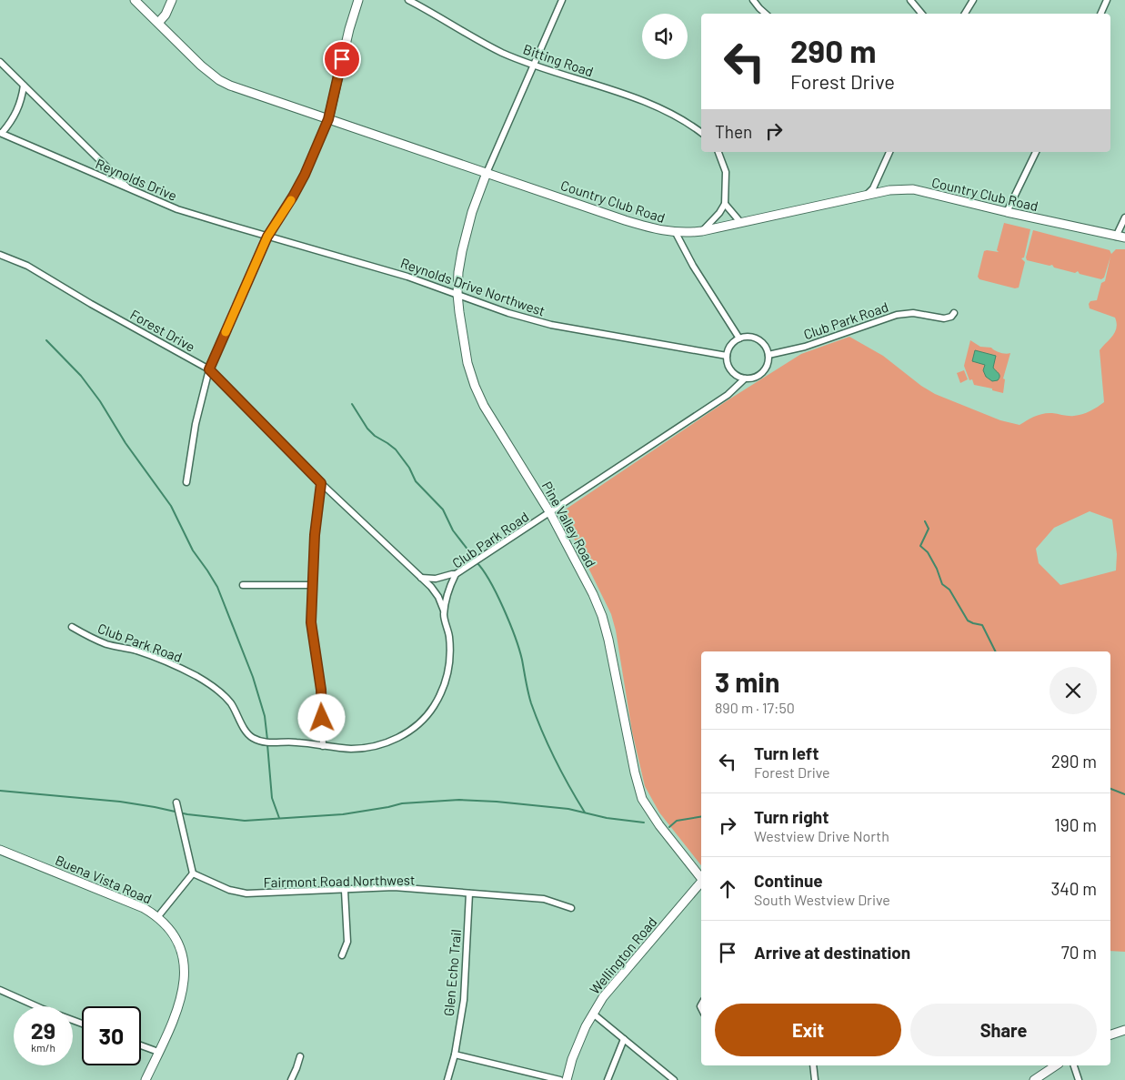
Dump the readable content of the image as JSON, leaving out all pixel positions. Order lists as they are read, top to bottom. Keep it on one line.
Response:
{"streets":{"street":["Bitting Road","Reynolds Drive","Country Club Road","Reynolds Drive Northwest","Club Park Road","Forest Drive","Pine Valley Road","Buena Vista Road","Fairmont Road Northwest","Wellington Road","Glen Echo Trail"]},"crossings":[["Reynolds Drive","Reynolds Drive Northwest"],["Country Club Road","Pine Valley Road"],["Reynolds Drive Northwest","Club Park Road"],["Reynolds Drive Northwest","Pine Valley Road"],["Club Park Road","Forest Drive"],["Club Park Road","Pine Valley Road"],["Fairmont Road Northwest","Glen Echo Trail"]],"page":{"turn":["290 m","Forest Drive"],"then":"Then","heading":["3 min","890 m · 17:50"],"list":[{"name":"Turn left","note":"Forest Drive","value":"290 m"},{"name":"Turn right","note":"Westview Drive North","value":"190 m"},{"name":"Continue","note":"South Westview Drive","value":"340 m"},{"name":"Arrive at destination","value":"70 m"}],"buttons":["Exit","Share"],"speed":"29 km/h","limit":"30"}}
